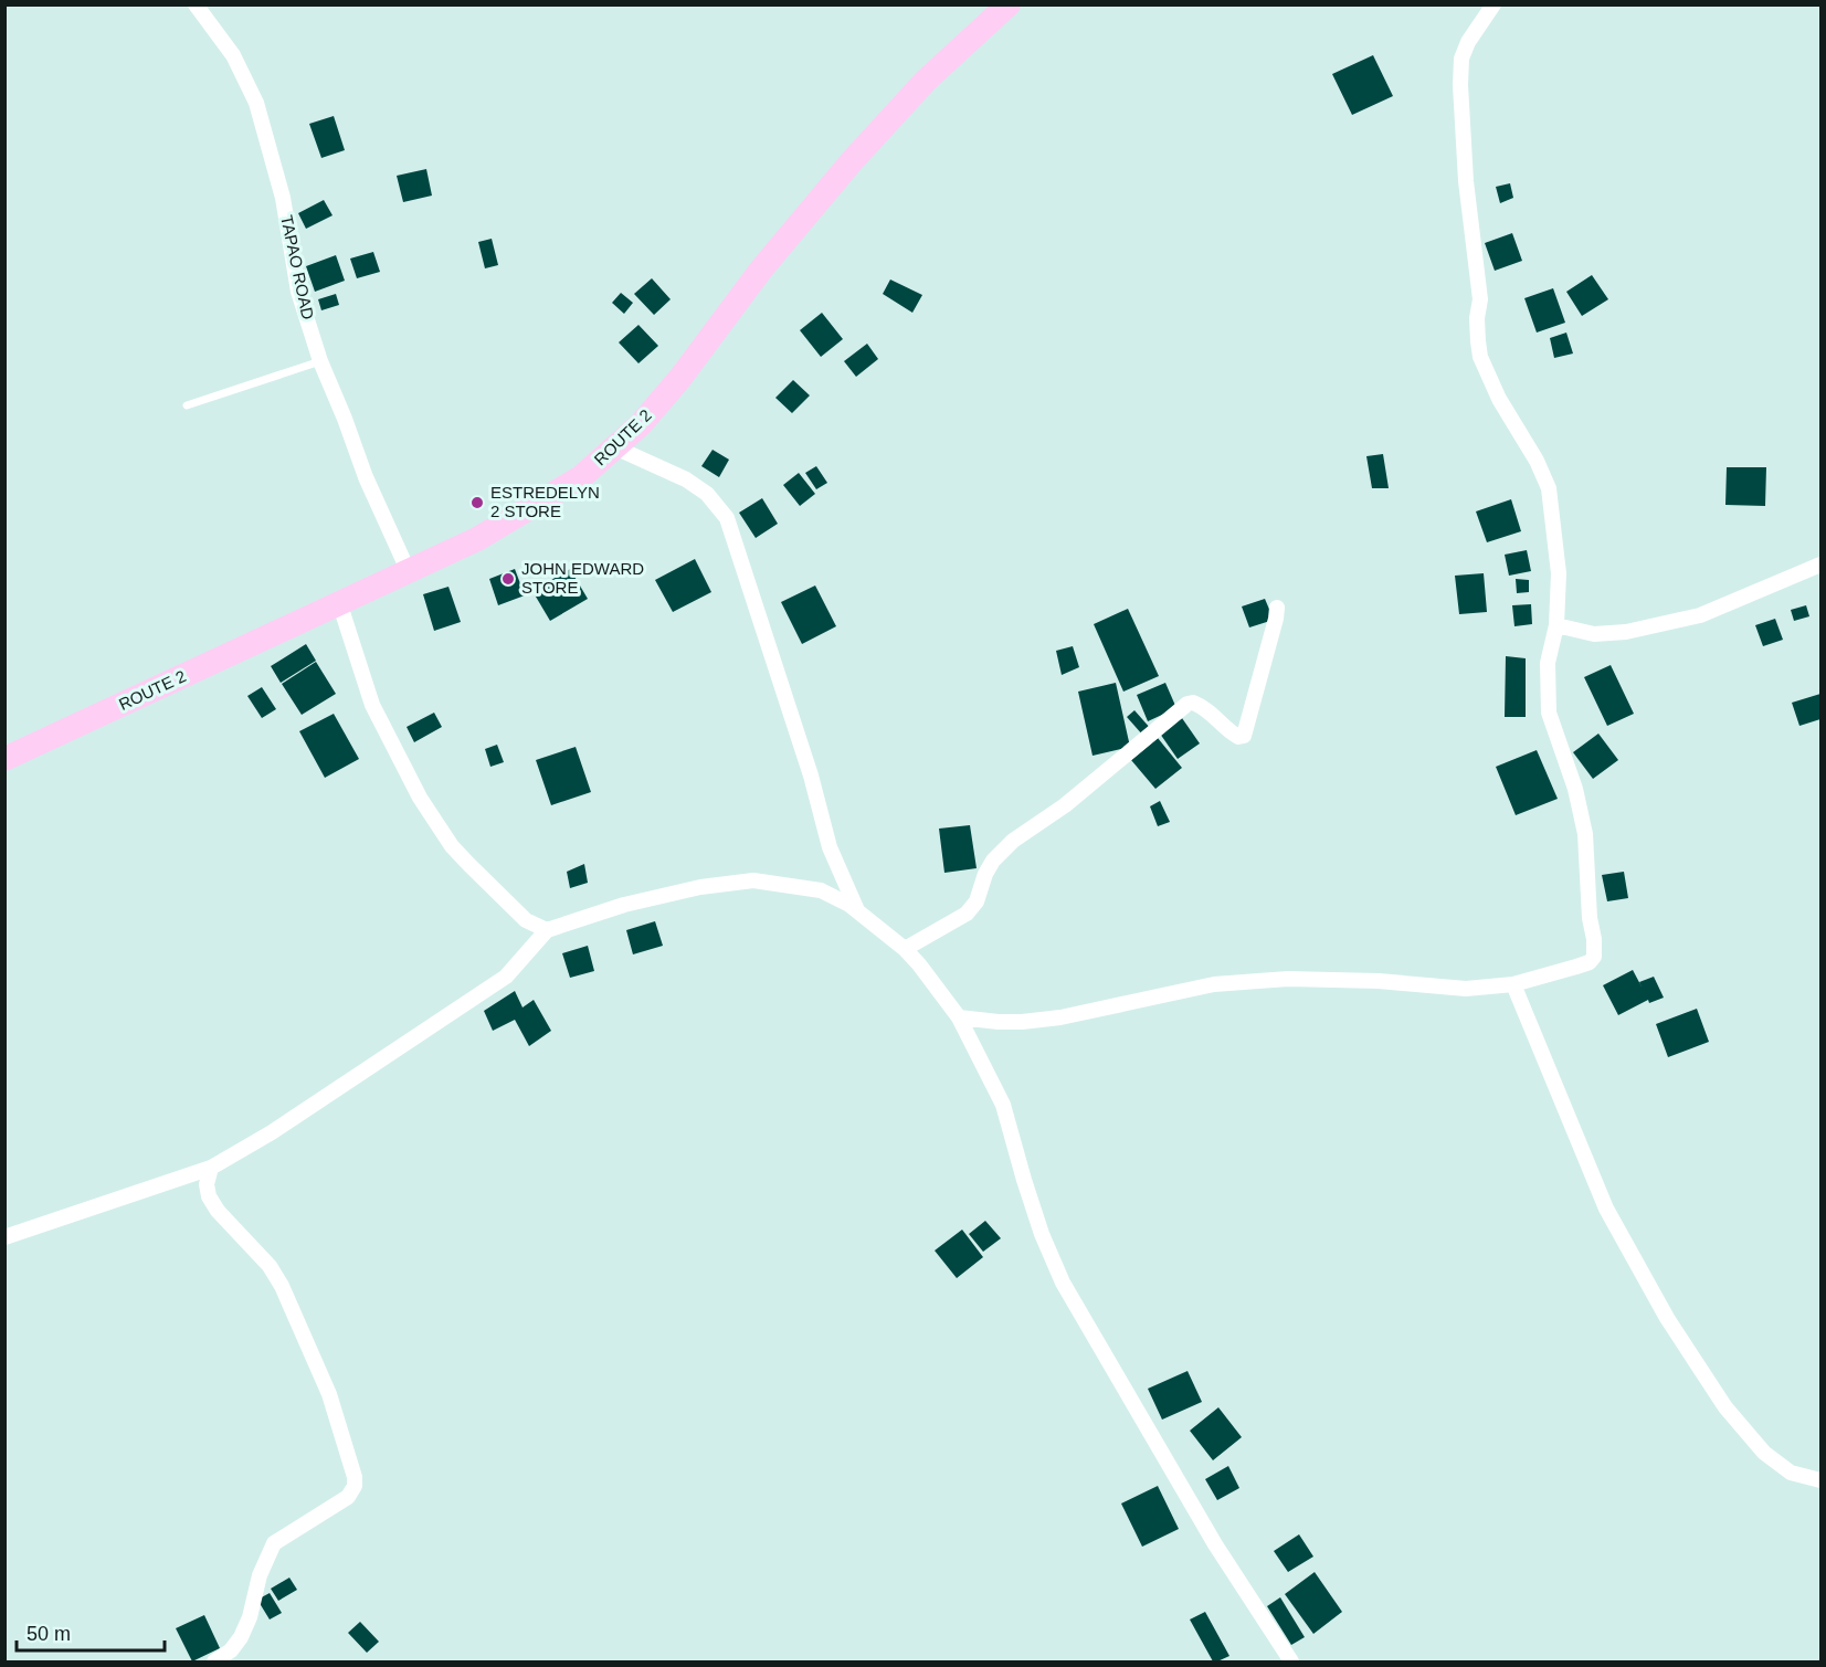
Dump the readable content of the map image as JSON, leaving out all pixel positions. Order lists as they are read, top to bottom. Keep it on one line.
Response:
{"streets":{"highway":["ROUTE 2"],"street":["TAPAO ROAD"]},"crossings":[["TAPAO ROAD","ROUTE 2"]],"places":["ESTREDELYN 2 STORE","JOHN EDWARD STORE"],"scale_bar":"50 m"}
